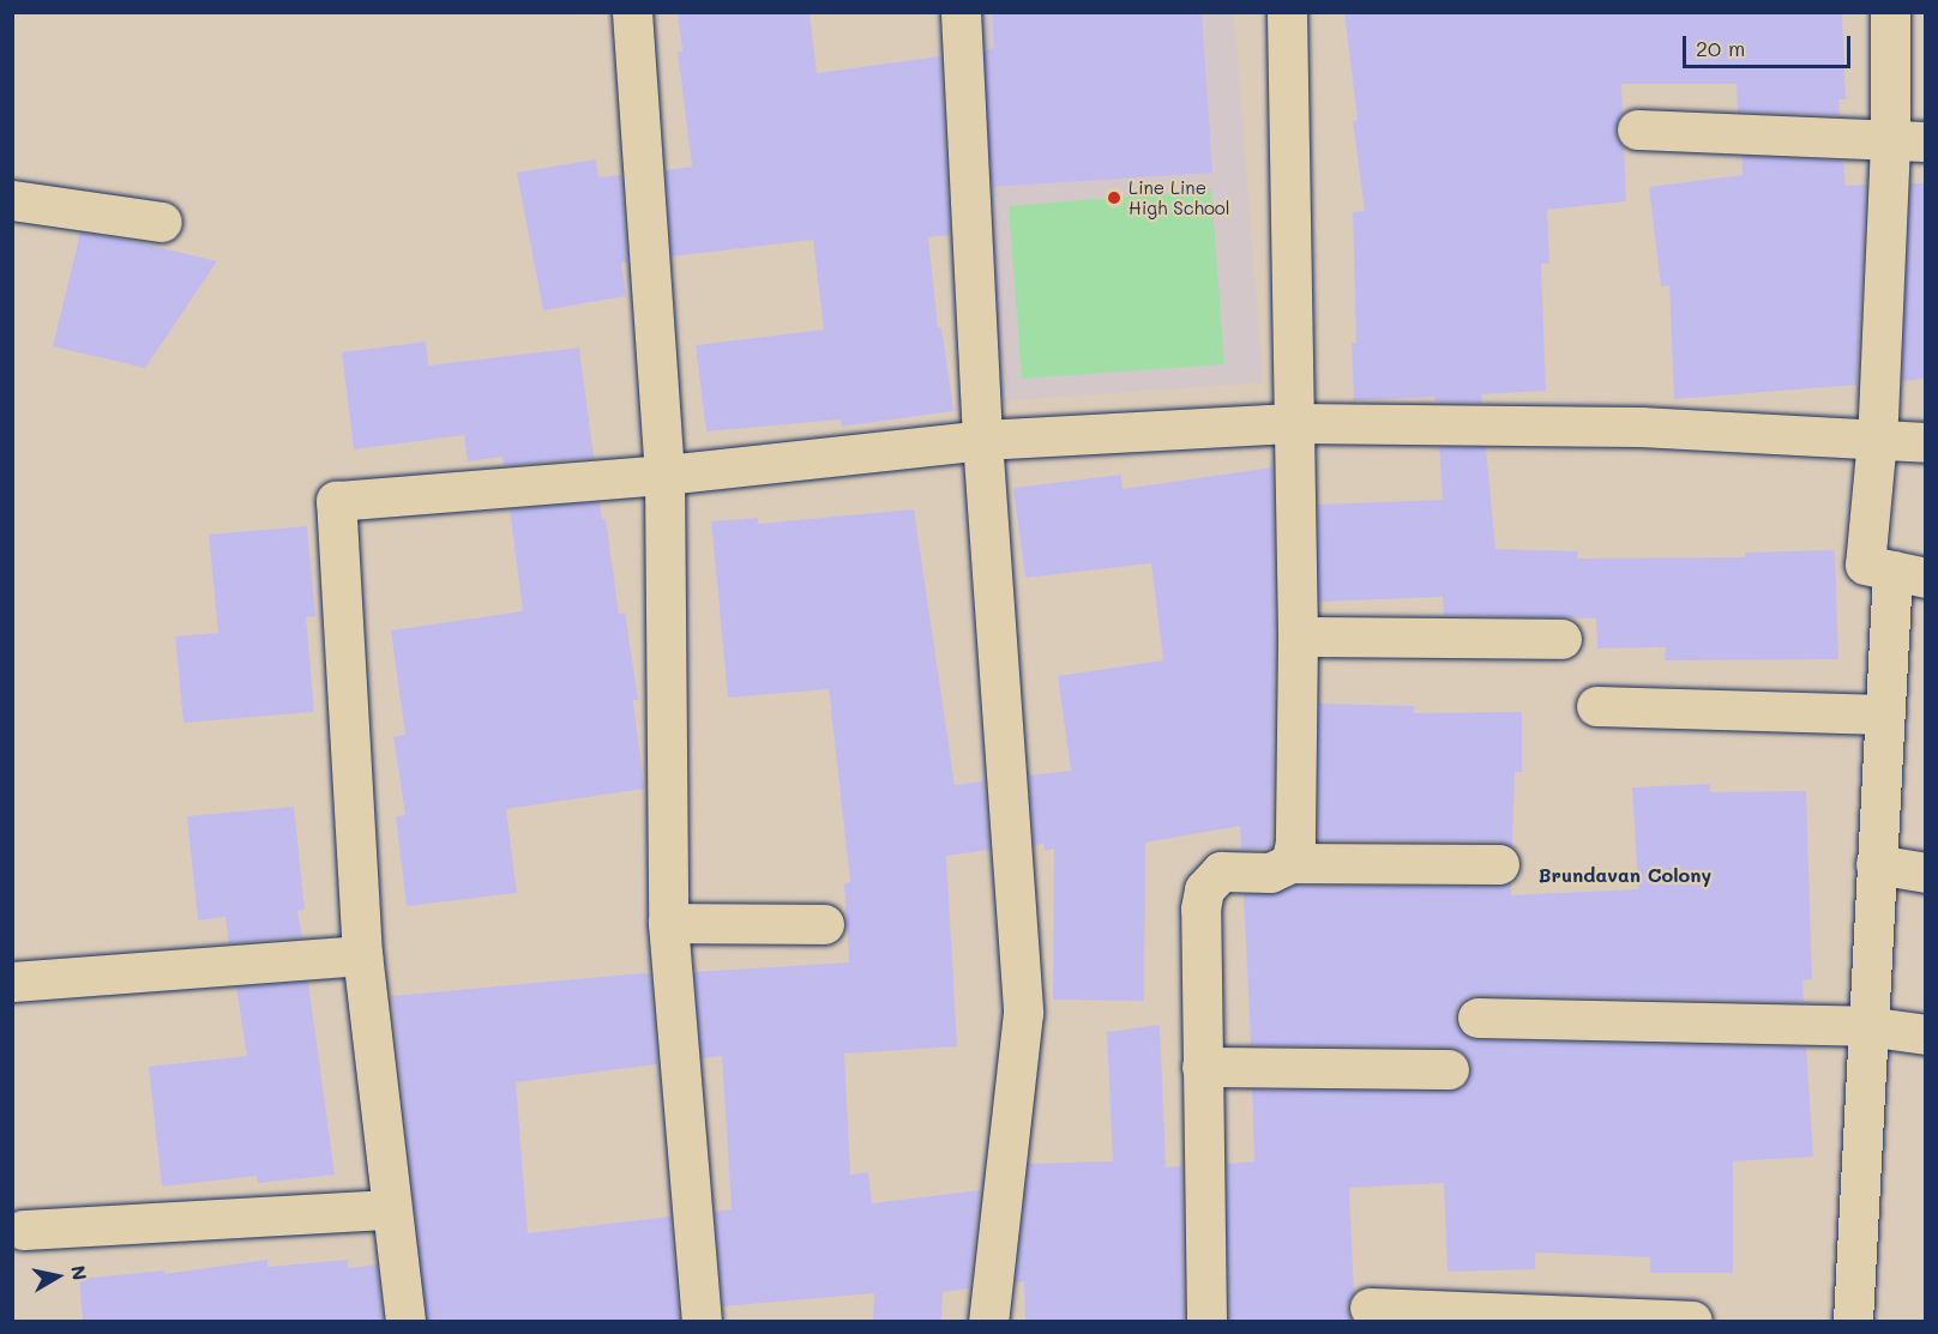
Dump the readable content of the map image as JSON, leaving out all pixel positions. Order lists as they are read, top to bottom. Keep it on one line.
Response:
{"districts":["Brundavan Colony"],"places":["Line Line High School"],"scale_bar":"20 m","north":"right"}
